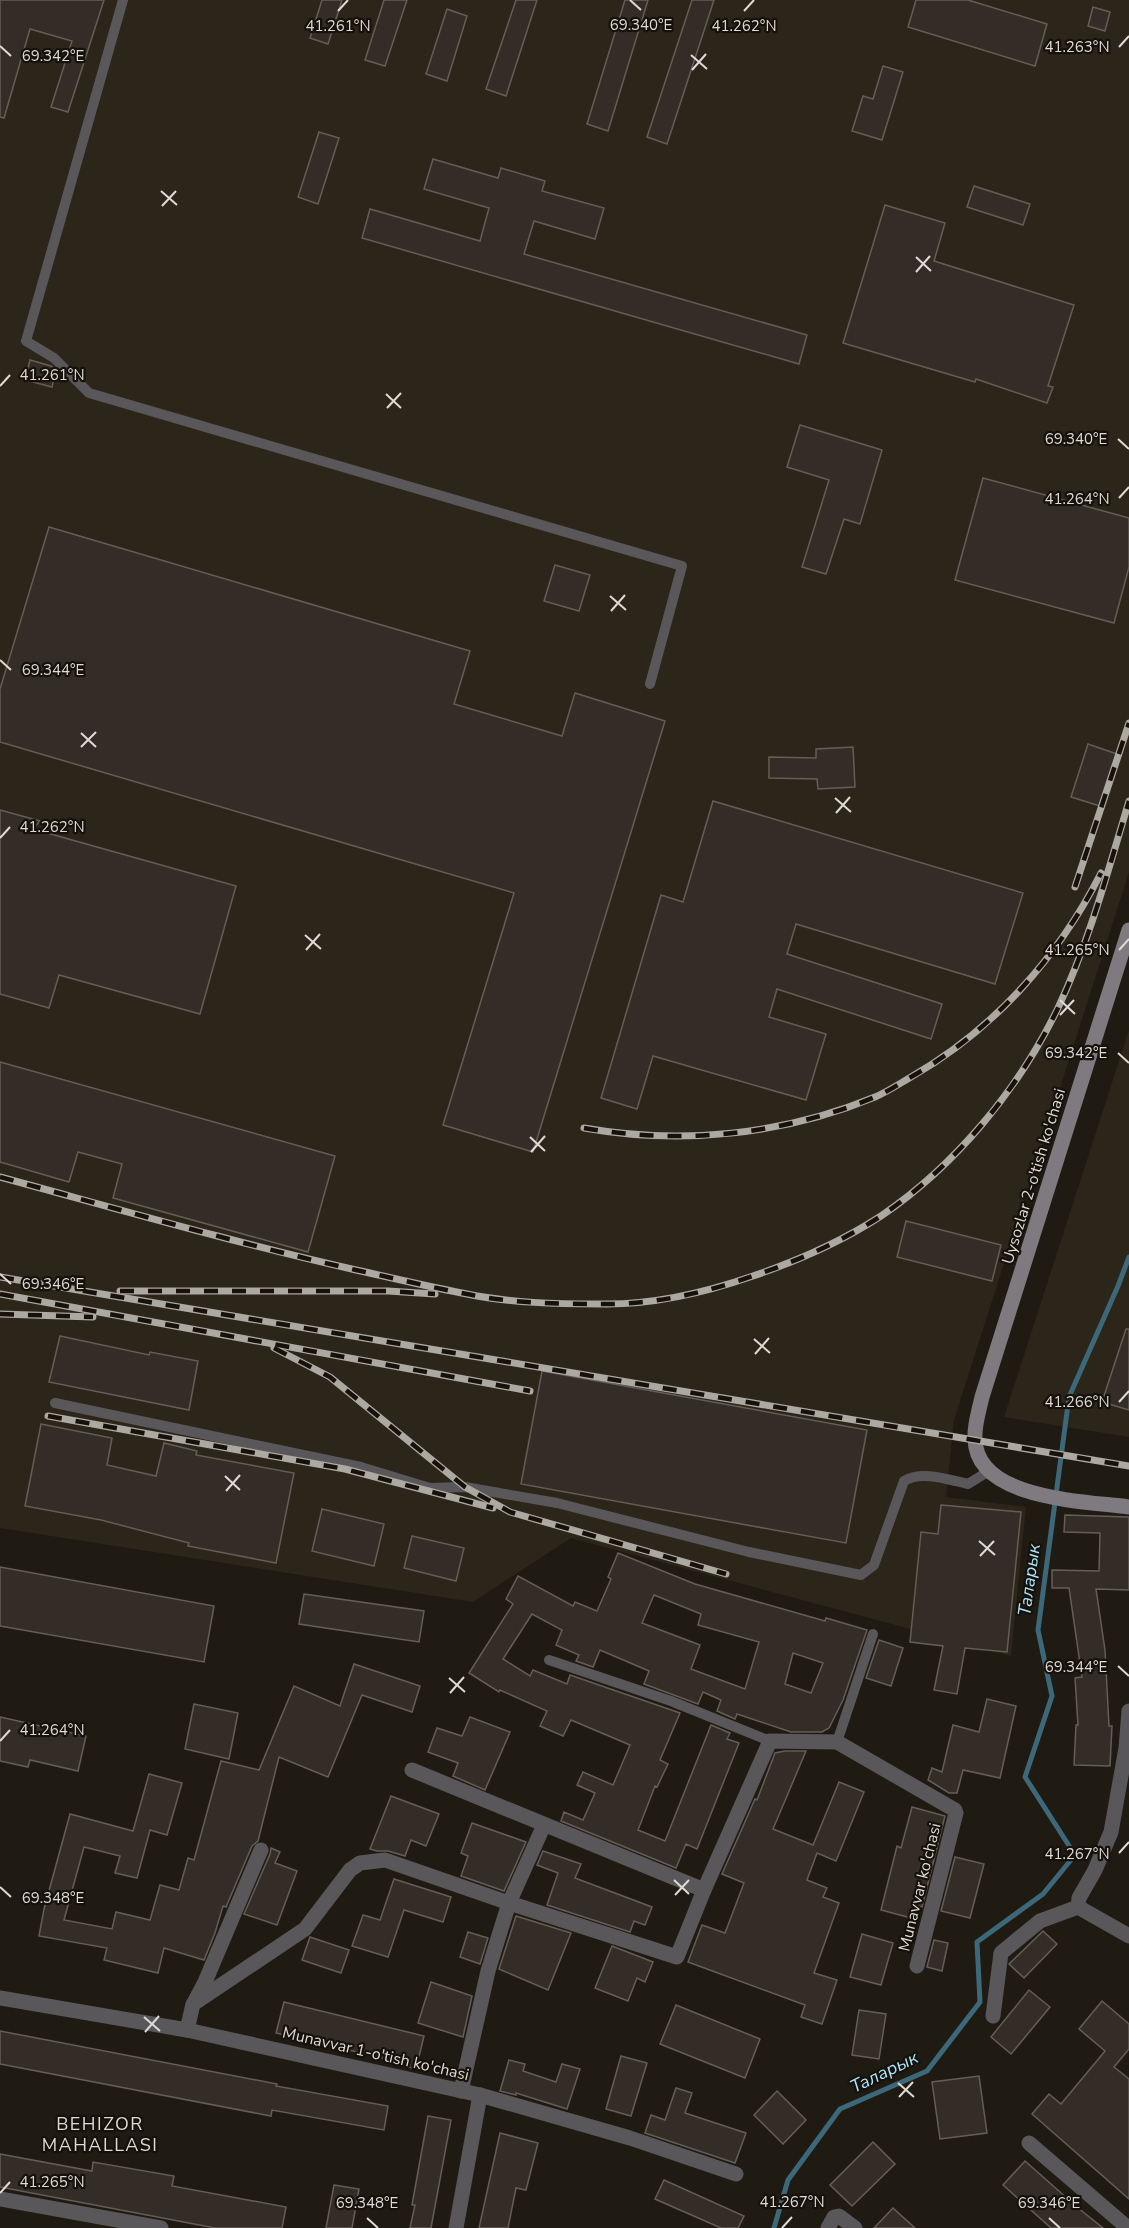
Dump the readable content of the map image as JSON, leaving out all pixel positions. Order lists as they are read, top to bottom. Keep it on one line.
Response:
{"streets":{"street":["Uysozlar 2-o'tish ko'chasi","Munavvar ko'chasi","Munavvar 1-o'tish ko'chasi"]},"districts":["BEHIZOR MAHALLASI"],"water":["Таларык"],"coordinates":["69.340°E","41.261°N","41.262°N","41.263°N","69.342°E","41.264°N","69.344°E","41.265°N","69.346°E","41.266°N","41.267°N","69.348°E"]}
